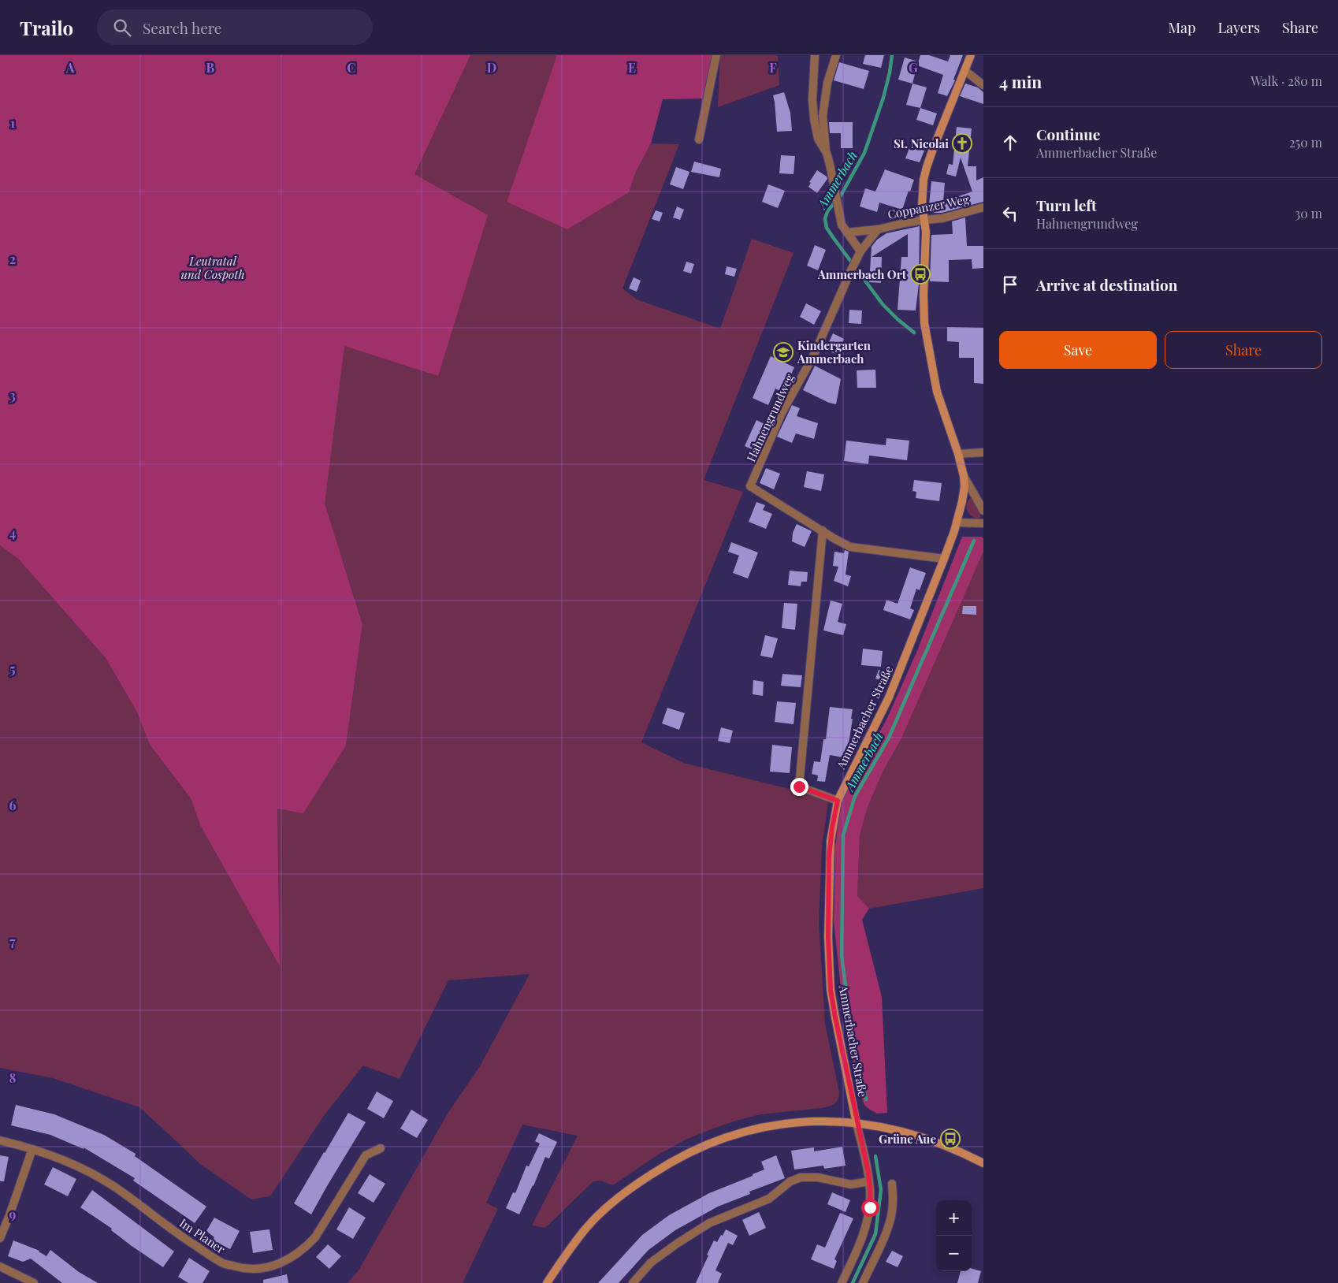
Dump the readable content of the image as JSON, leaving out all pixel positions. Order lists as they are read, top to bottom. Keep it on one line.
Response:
{"streets":{"main road":["Ammerbacher Straße"],"street":["Coppanzer Weg","Hahnengrundweg","Im Planer"]},"crossings":[["Coppanzer Weg","Hahnengrundweg"],["Coppanzer Weg","Ammerbacher Straße"]],"water":["Ammerbach"],"parks":["Leutratal und Cospoth"],"places":{"church":["St. Nicolai"],"bus stop":["Ammerbach Ort","Grüne Aue"],"school or university":["Kindergarten Ammerbach"]},"page":{"header":"Trailo","search":"Search here","nav":["Map","Layers","Share"],"heading":["4 min","Walk · 280 m"],"list":[["Continue","Ammerbacher Straße","250 m"],["Turn left","Hahnengrundweg","30 m"],"Arrive at destination"],"buttons":["Save","Share"],"map_buttons":["+","−"]},"grid":{"columns":["A","B","C","D","E","F","G"],"rows":["1","2","3","4","5","6","7","8","9"]}}
